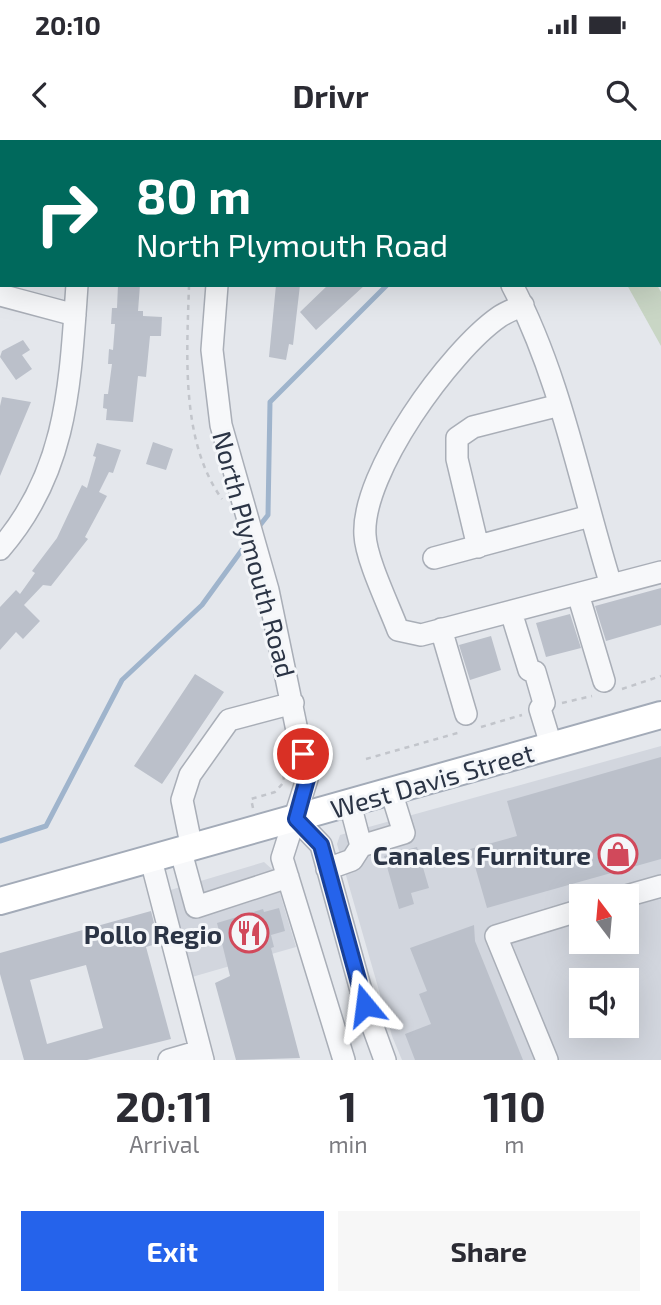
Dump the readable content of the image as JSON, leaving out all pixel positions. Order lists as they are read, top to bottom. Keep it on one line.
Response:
{"streets":{"main road":["West Davis Street"],"street":["North Plymouth Road"]},"crossings":[["North Plymouth Road","West Davis Street"]],"places":{"shop":["Canales Furniture"],"restaurant":["Pollo Regio"]},"north":"top","page":{"status":"20:10","header":"Drivr","turn":["80 m","North Plymouth Road"],"eta":["20:11","Arrival","1","min","110","m"],"buttons":["Exit","Share"]}}
